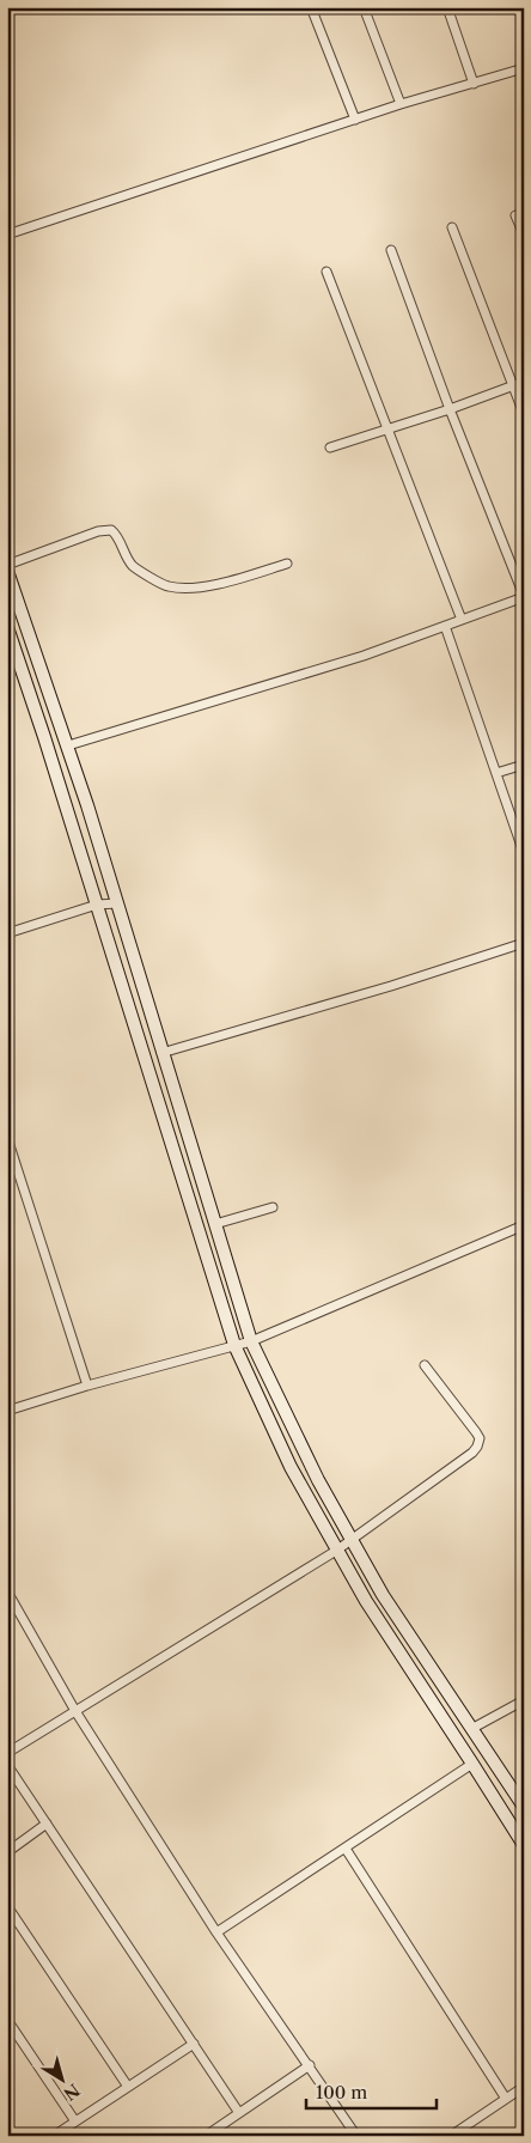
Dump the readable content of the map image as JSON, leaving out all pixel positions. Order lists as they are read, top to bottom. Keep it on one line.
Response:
{"scale_bar":"100 m","north":"bottom right"}
